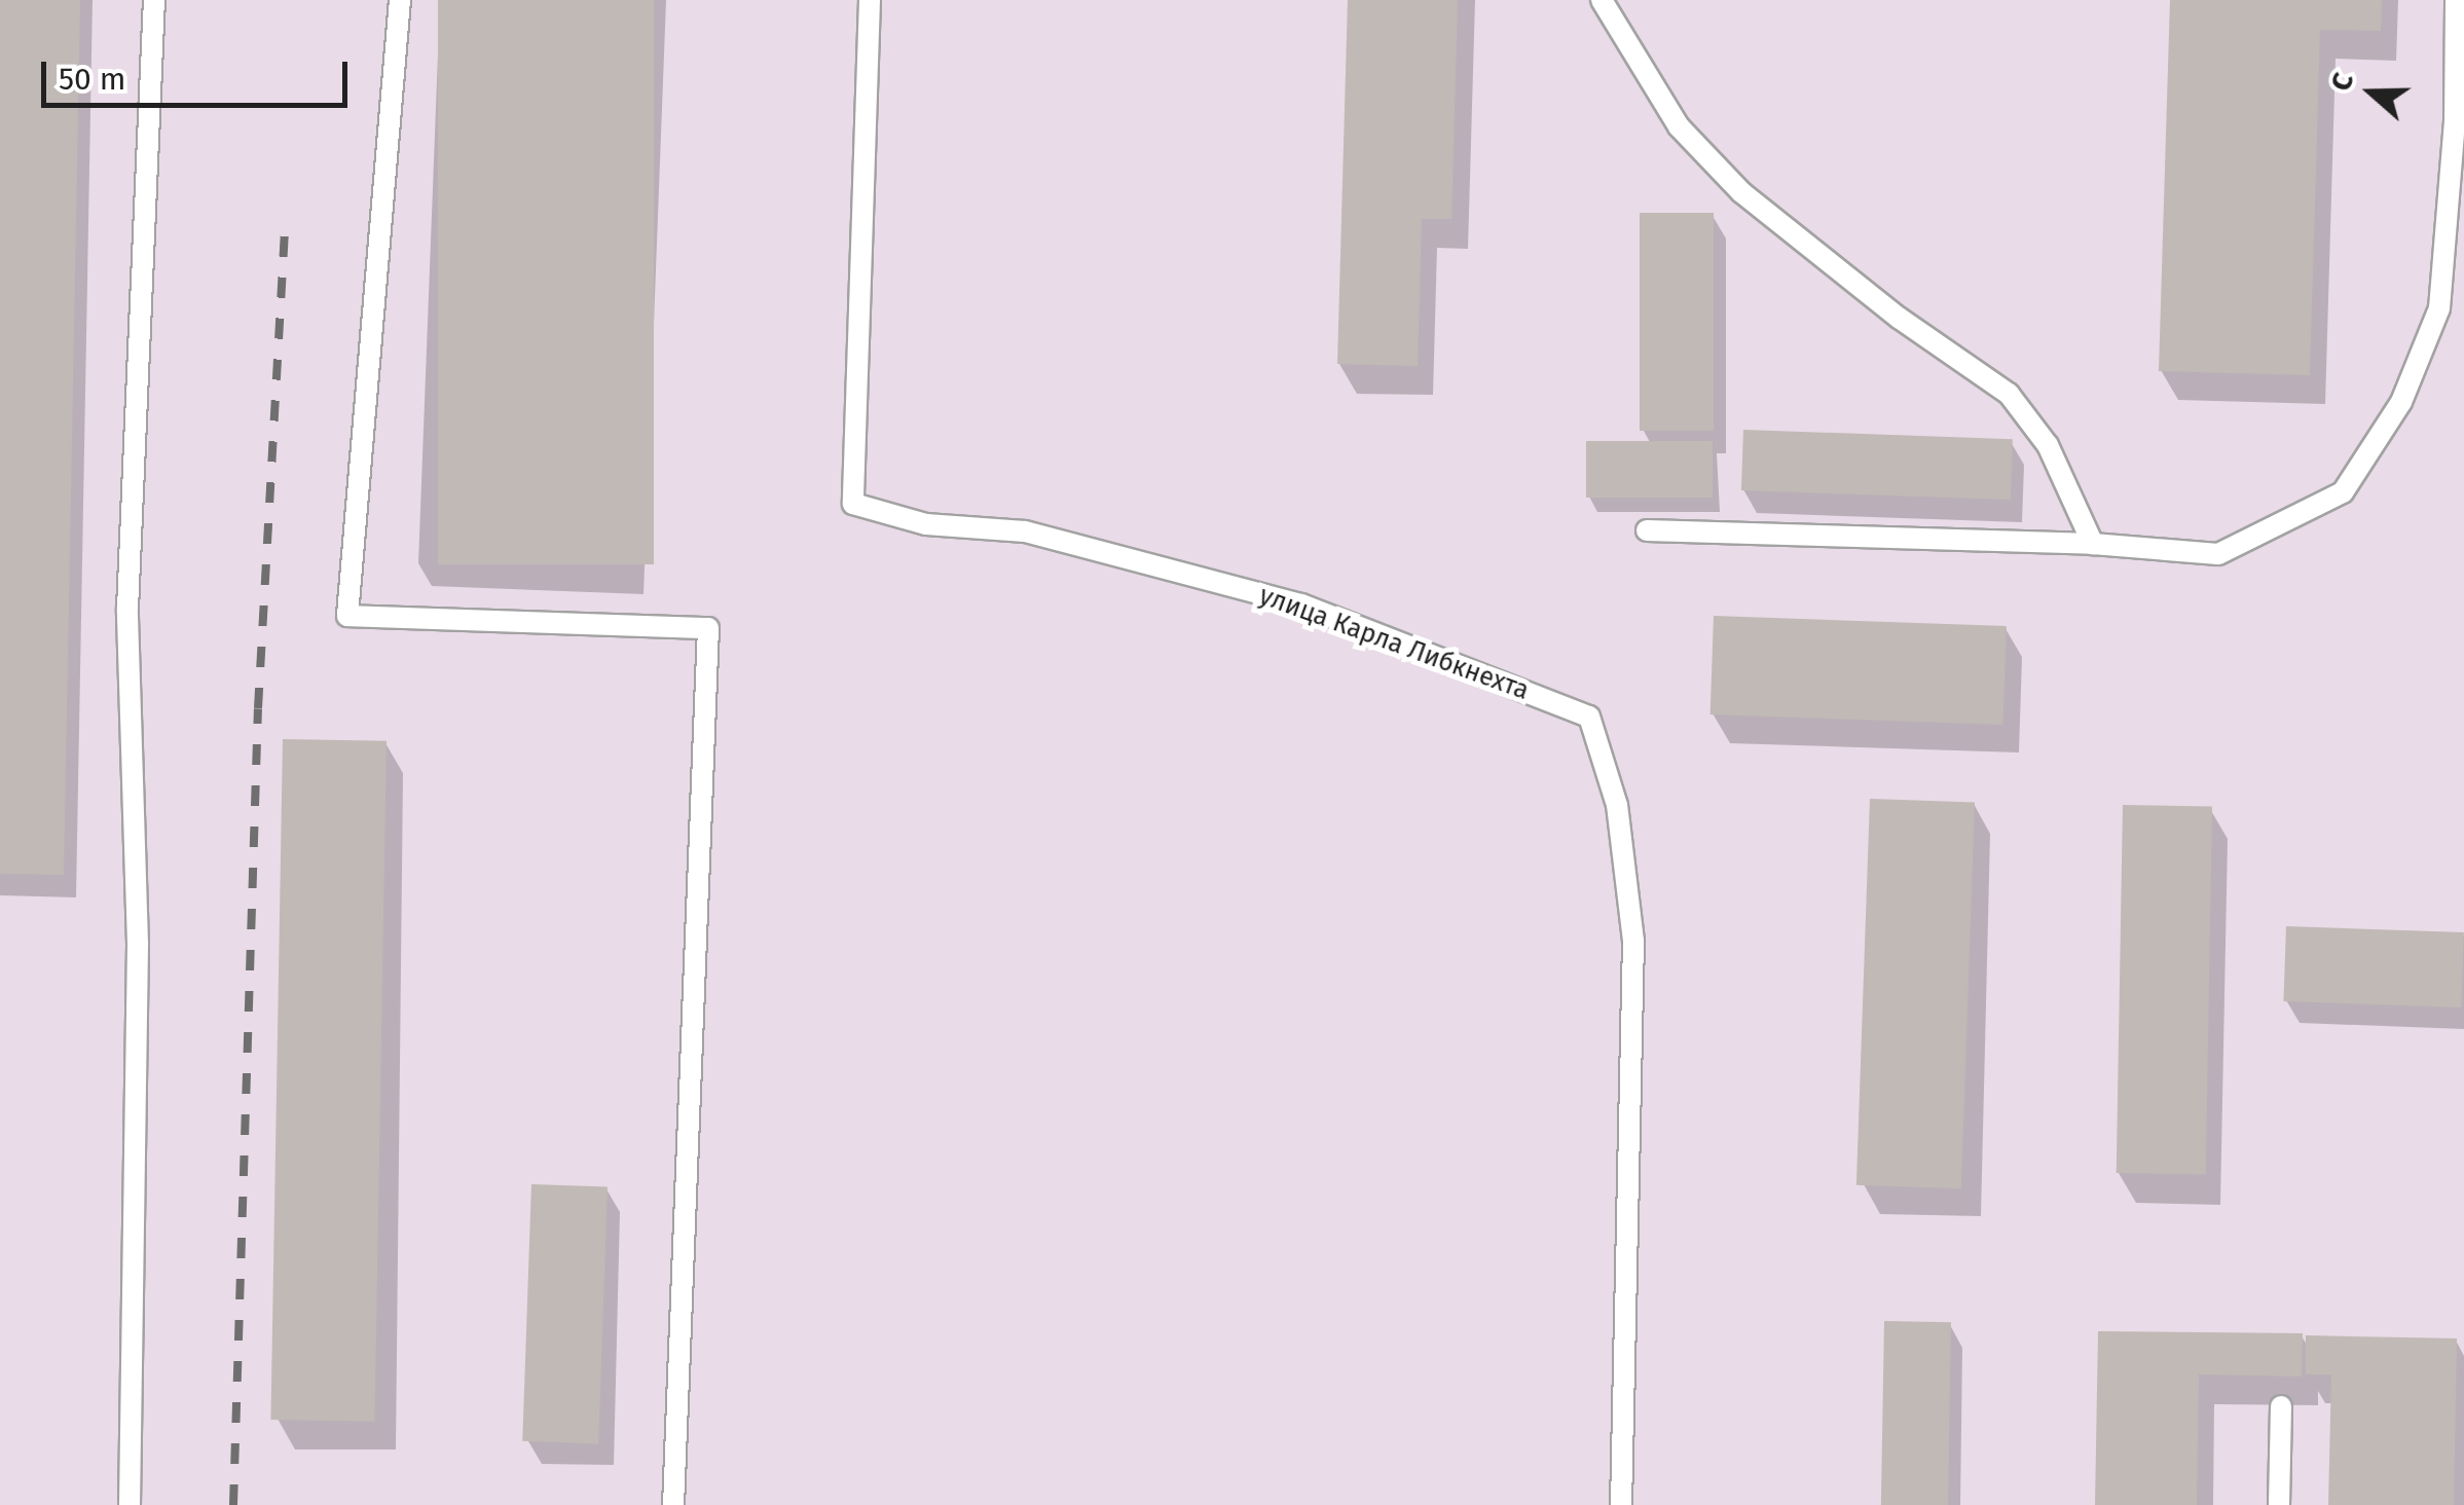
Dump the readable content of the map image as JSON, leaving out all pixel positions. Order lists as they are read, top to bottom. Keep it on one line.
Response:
{"streets":{"lane":["улица Карла Либкнехта"]},"scale_bar":"50 m","north":"left"}
